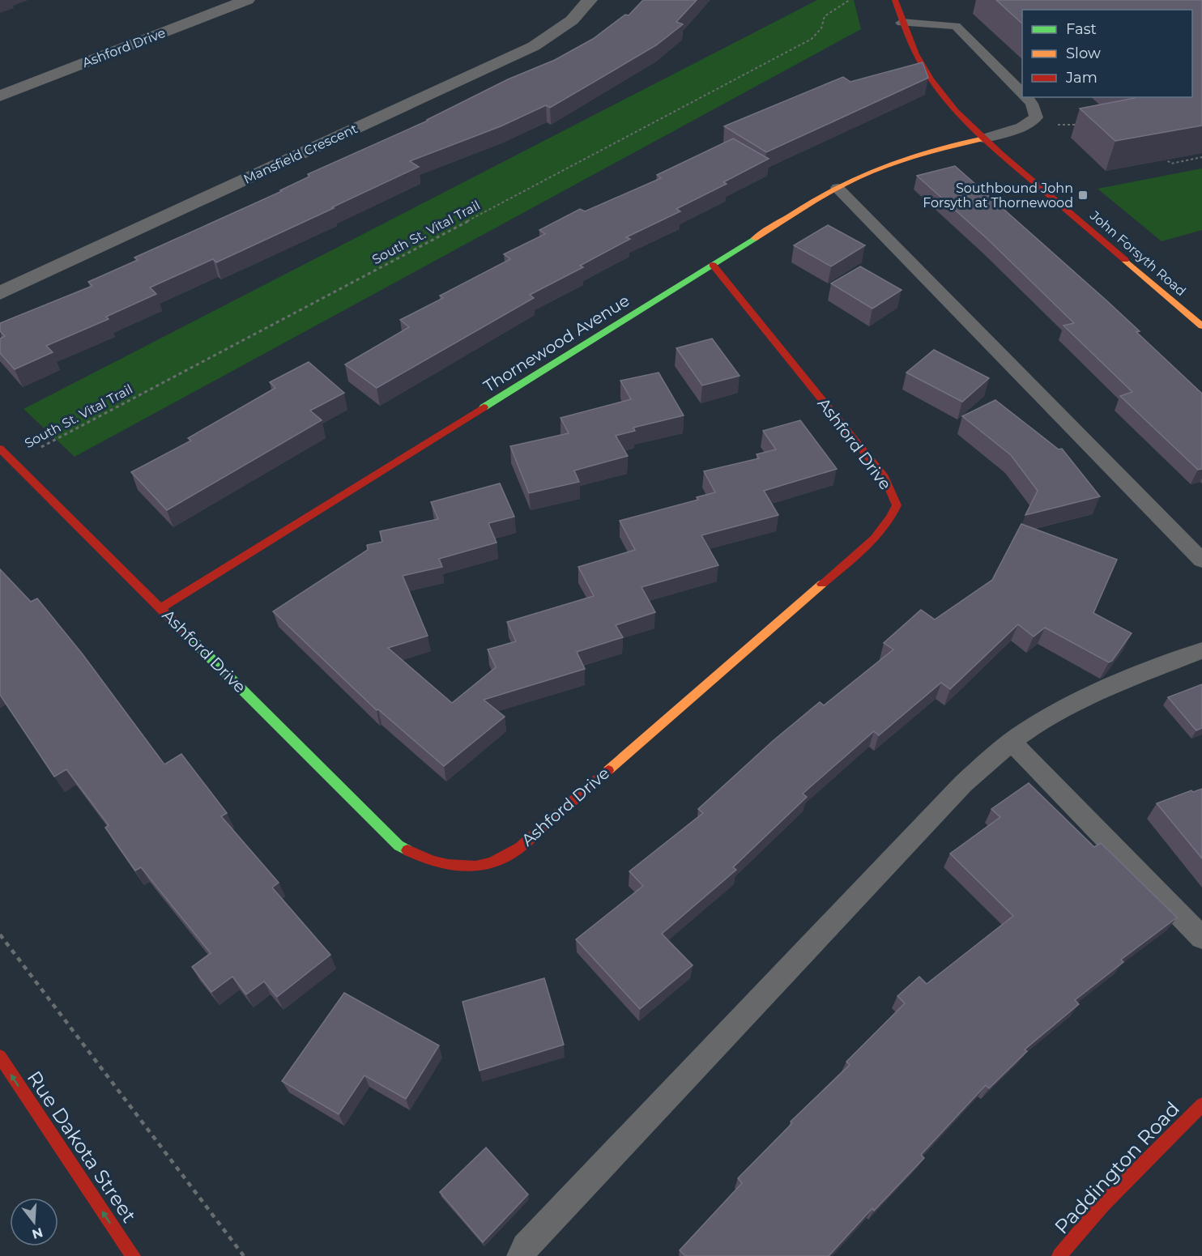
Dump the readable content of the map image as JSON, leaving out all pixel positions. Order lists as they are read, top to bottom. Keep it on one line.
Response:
{"streets":{"street":["Ashford Drive","Mansfield Crescent","John Forsyth Road","Thornewood Avenue","Rue Dakota Street","Paddington Road"],"path":["South St. Vital Trail"]},"crossings":[["Ashford Drive","South St. Vital Trail"],["Ashford Drive","Thornewood Avenue"],["John Forsyth Road","Thornewood Avenue"]],"one_way":["Rue Dakota Street"],"places":{"transit":["Southbound John Forsyth at Thornewood"]},"legend":["Fast","Slow","Jam"],"north":"bottom"}
